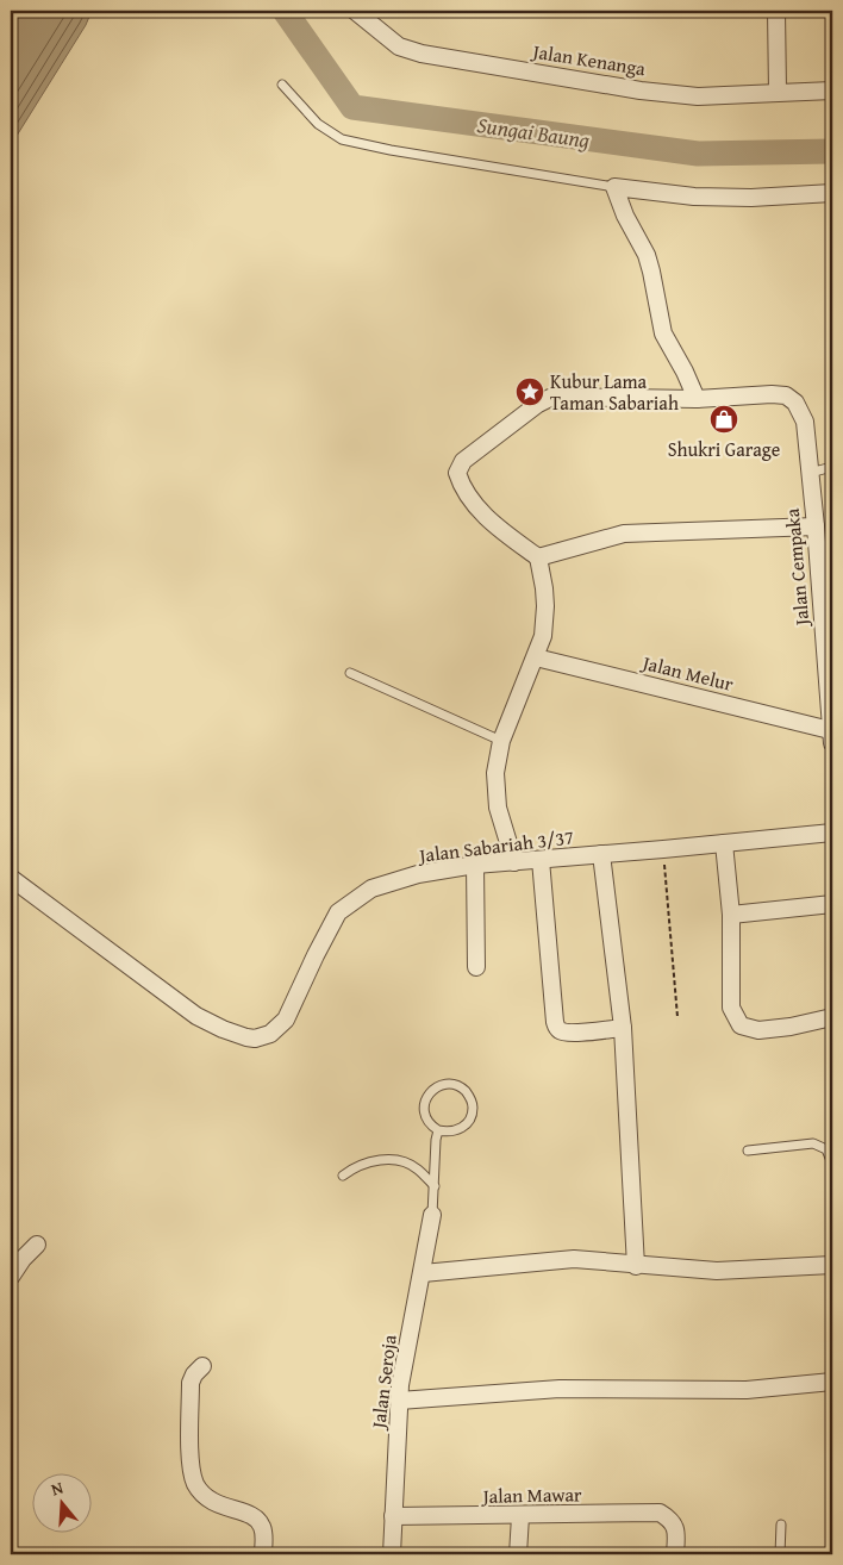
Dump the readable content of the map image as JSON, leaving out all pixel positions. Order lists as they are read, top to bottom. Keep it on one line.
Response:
{"streets":{"street":["Jalan Kenanga","Jalan Cempaka","Jalan Melur","Jalan Sabariah 3/37","Jalan Seroja","Jalan Mawar"]},"crossings":[["Jalan Cempaka","Jalan Melur"],["Jalan Seroja","Jalan Mawar"]],"water":["Sungai Baung"],"places":{"place":["Kubur Lama Taman Sabariah"],"shop":["Shukri Garage"]},"north":"top"}
